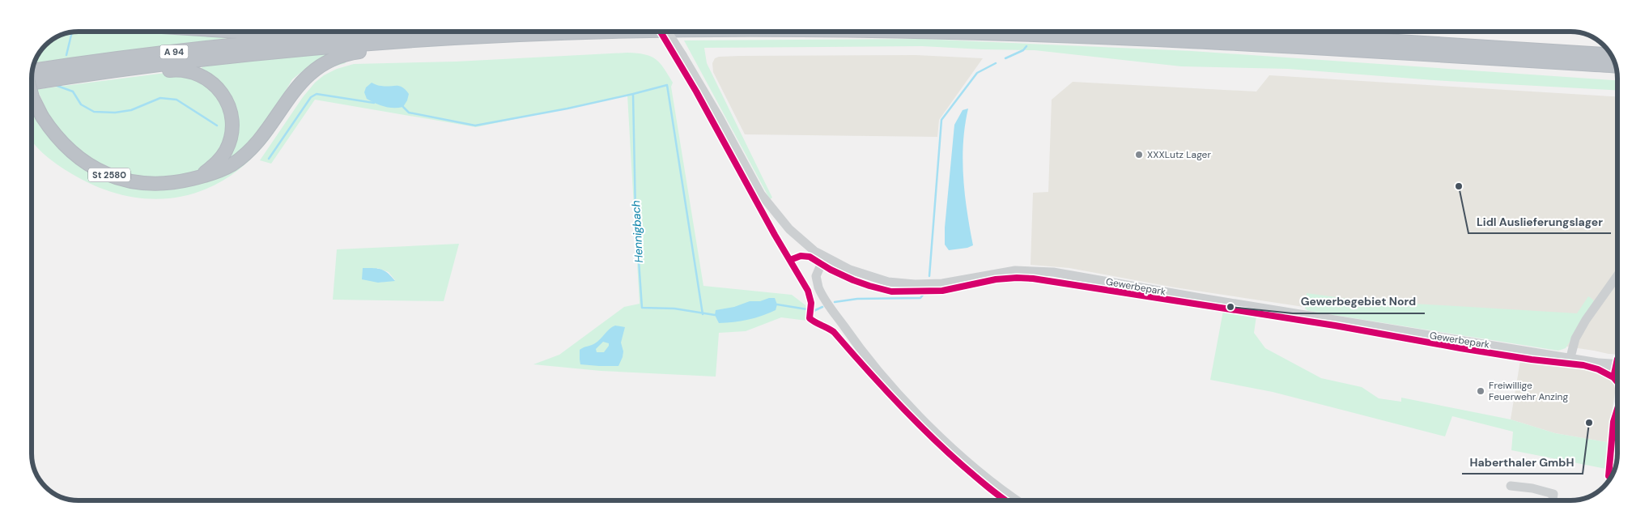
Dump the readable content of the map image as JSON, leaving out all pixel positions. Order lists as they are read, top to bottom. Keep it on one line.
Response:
{"streets":{"highway":["A 94","St 2580"],"street":["Gewerbepark"]},"water":["Hennigbach"],"places":["XXXLutz Lager","Lidl Auslieferungslager","Gewerbegebiet Nord","Freiwillige Feuerwehr Anzing","Haberthaler GmbH"]}
